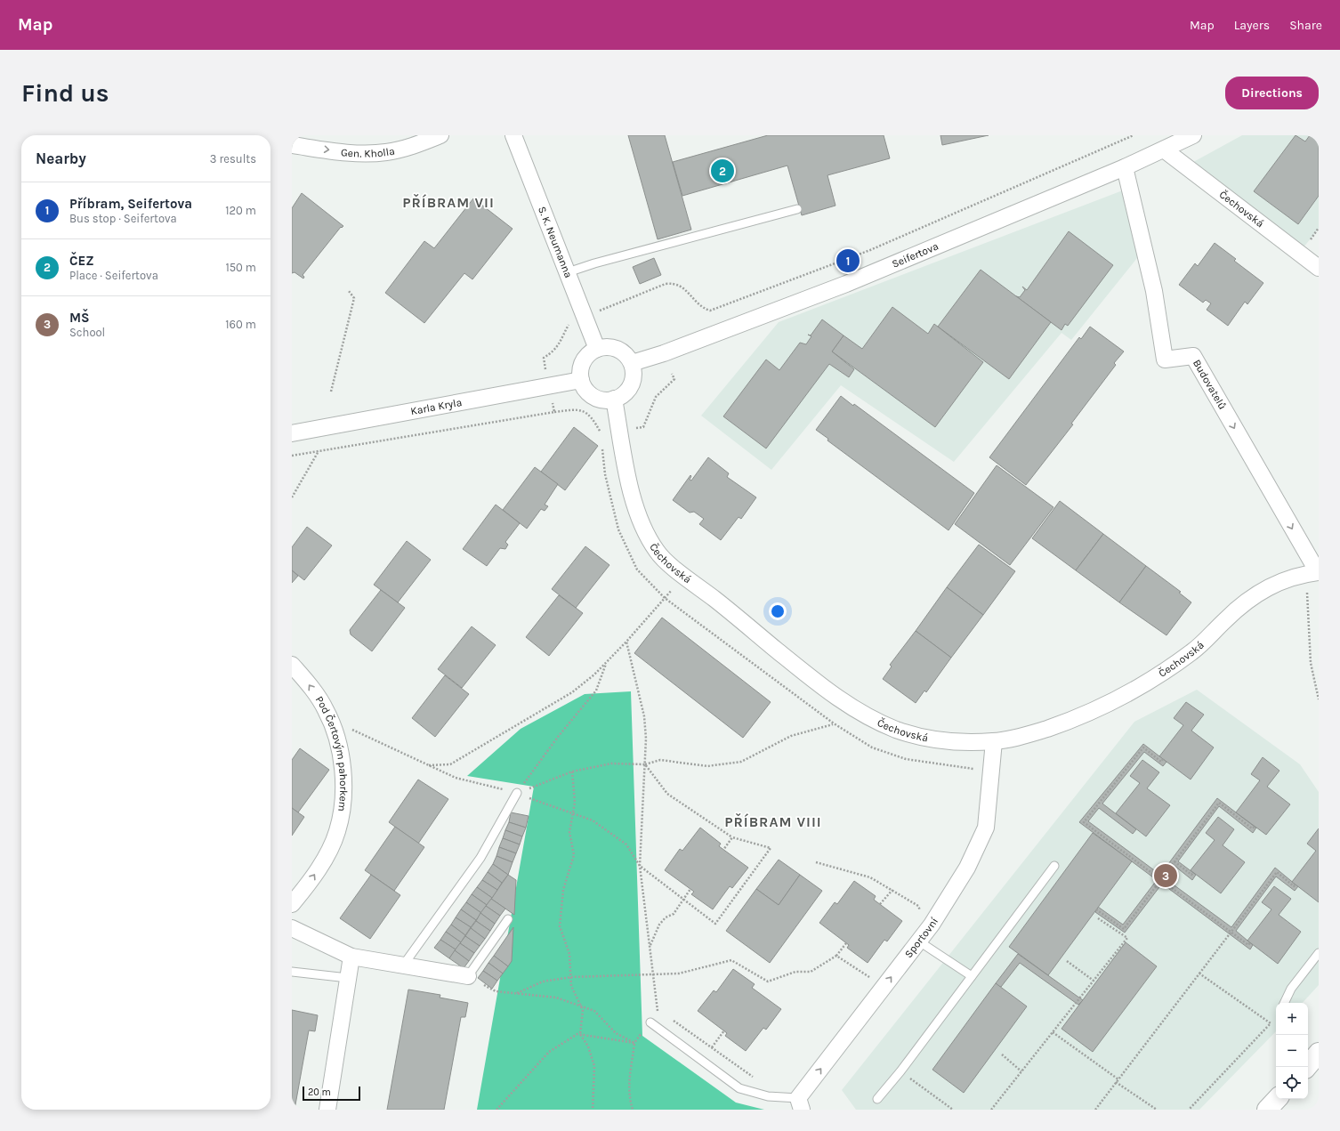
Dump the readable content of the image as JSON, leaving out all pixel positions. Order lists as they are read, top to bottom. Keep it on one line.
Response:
{"streets":{"street":["Gen. Kholla","Čechovská","S. K. Neumanna","Seifertova","Budovatelů","Karla Kryla","Pod Čertovým pahorkem","Sportovní"]},"crossings":[["Čechovská","S. K. Neumanna"],["Čechovská","Seifertova"],["Čechovská","Budovatelů"],["Čechovská","Karla Kryla"],["Čechovská","Sportovní"],["S. K. Neumanna","Seifertova"],["S. K. Neumanna","Karla Kryla"],["Seifertova","Budovatelů"],["Seifertova","Karla Kryla"]],"one_way":["Gen. Kholla","Budovatelů","Pod Čertovým pahorkem","Sportovní"],"districts":["PŘÍBRAM VII","PŘÍBRAM VIII"],"scale_bar":"20 m","page":{"header":"Map","nav":["Map","Layers","Share"],"buttons":"Directions","title":"Find us","heading":["Nearby","3 results"],"pins":["2","1","3"],"list":[{"mark":"1","name":"Příbram, Seifertova","note":"Bus stop · Seifertova","value":"120 m"},{"mark":"2","name":"ČEZ","note":"Place · Seifertova","value":"150 m"},{"mark":"3","name":"MŠ","note":"School","value":"160 m"}],"map_buttons":["+","−"],"scale":"20 m"}}
